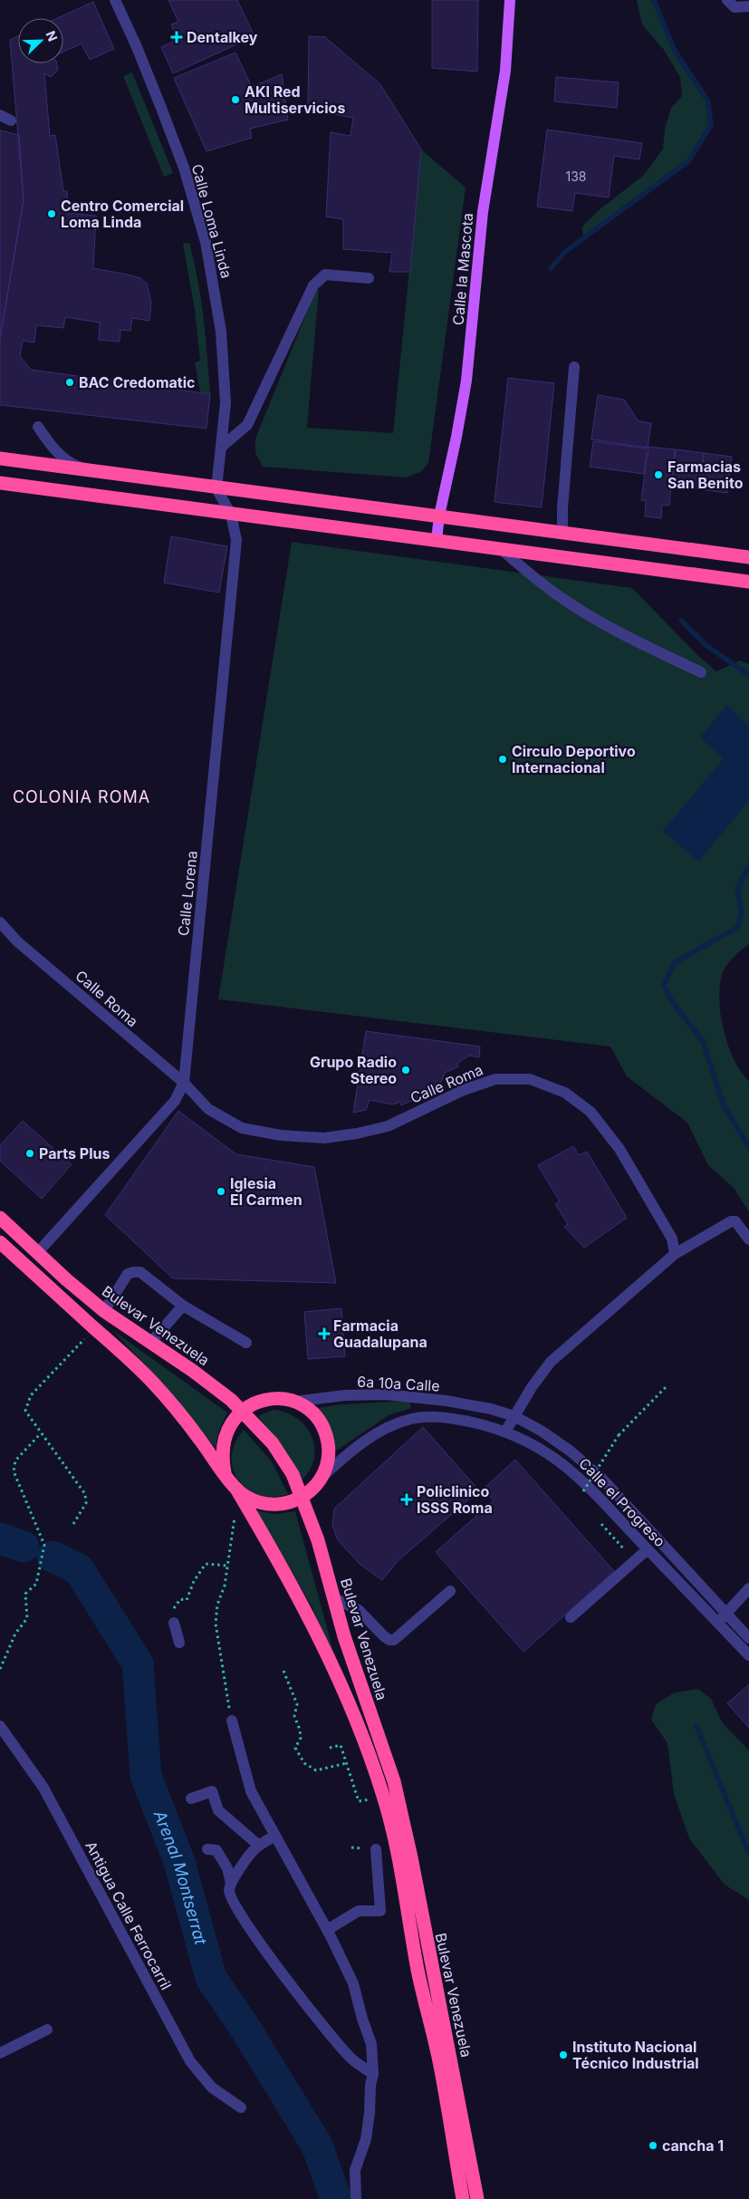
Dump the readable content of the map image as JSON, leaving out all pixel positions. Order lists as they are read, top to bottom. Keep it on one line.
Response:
{"streets":{"highway":["Bulevar Venezuela"],"main road":["Calle la Mascota"],"street":["Calle Loma Linda","Calle Lorena","Calle Roma","6a 10a Calle","Calle el Progreso","Antigua Calle Ferrocarril"]},"crossings":[["Calle Loma Linda","Calle Lorena"],["Calle Lorena","Calle Roma"],["Calle Lorena","Bulevar Venezuela"],["6a 10a Calle","Calle el Progreso"]],"districts":["COLONIA ROMA"],"water":["Arenal Montserrat"],"places":{"health":["Dentalkey","Farmacia Guadalupana","Policlinico ISSS Roma"],"other":["AKI Red Multiservicios","Centro Comercial Loma Linda","BAC Credomatic","Farmacias San Benito","Circulo Deportivo Internacional","Grupo Radio Stereo","Parts Plus","Iglesia El Carmen","Instituto Nacional Técnico Industrial","cancha 1"]},"house_numbers":["138"],"north":"top right"}
